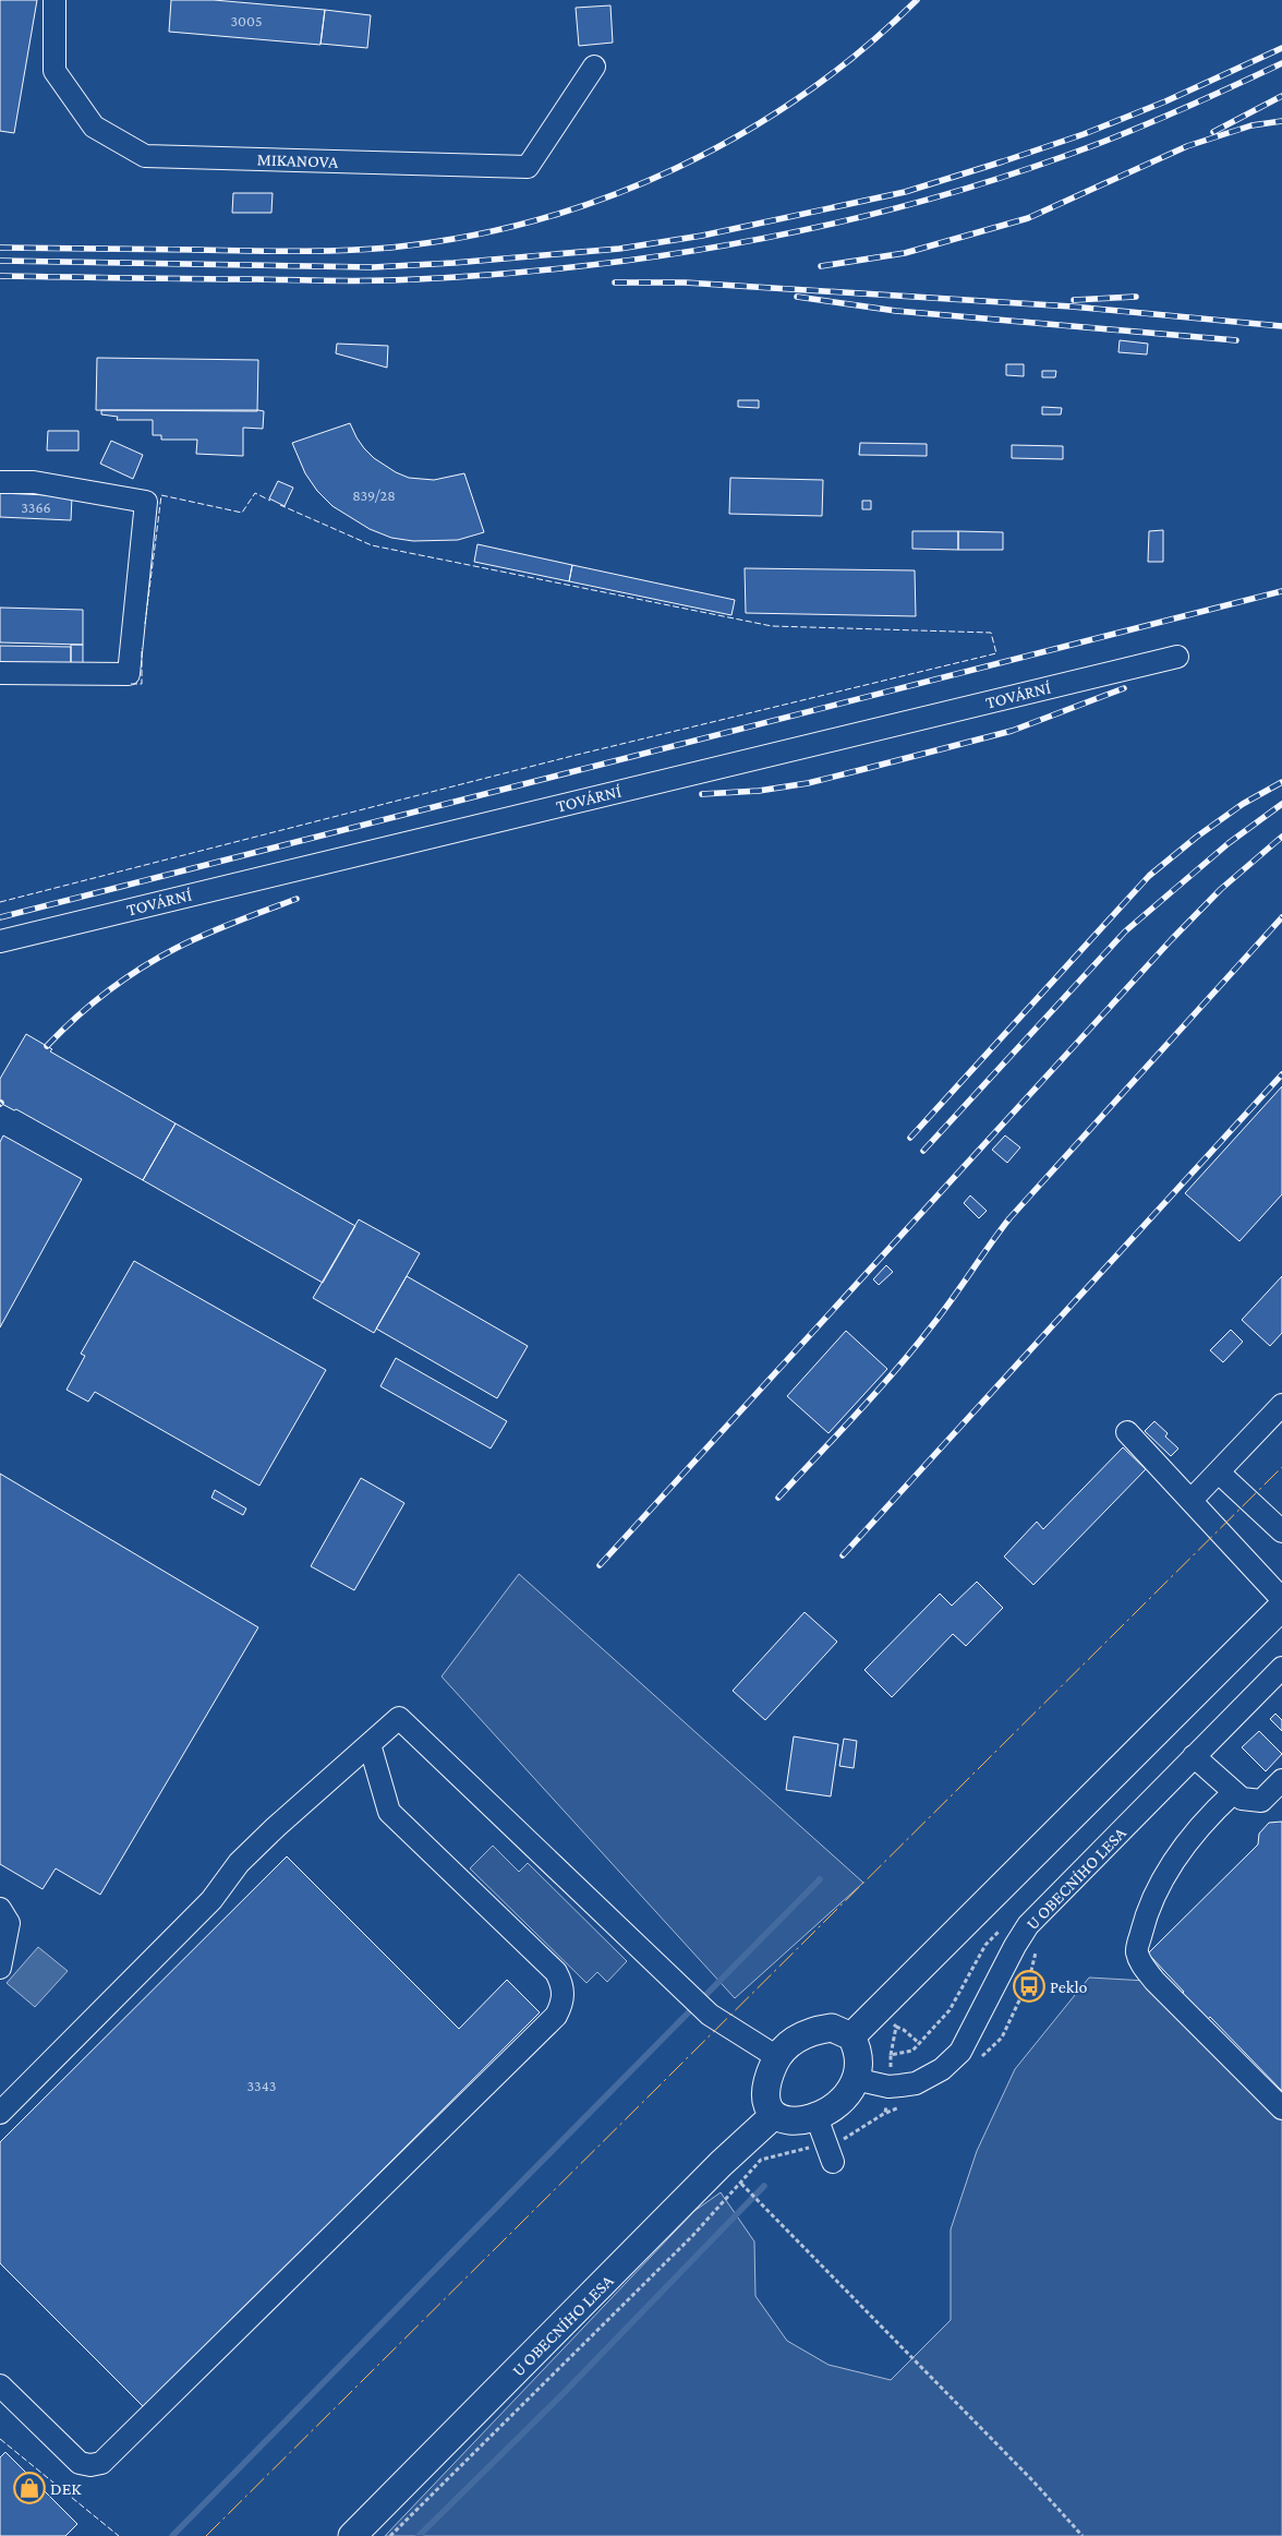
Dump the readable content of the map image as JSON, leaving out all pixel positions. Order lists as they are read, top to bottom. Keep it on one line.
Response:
{"streets":{"main road":["U OBECNÍHO LESA"],"street":["MIKANOVA","TOVÁRNÍ"]},"places":{"bus stop":["Peklo"],"shop":["DEK"]},"house_numbers":["3005","839/28","3366","3343"]}
